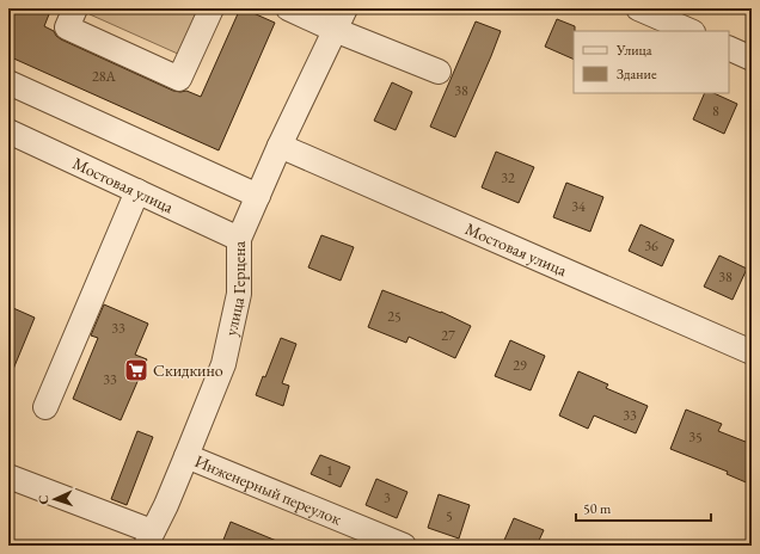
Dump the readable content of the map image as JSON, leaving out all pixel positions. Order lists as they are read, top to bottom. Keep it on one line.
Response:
{"streets":{"street":["Мостовая улица","улица Герцена","Инженерный переулок"]},"crossings":[["Мостовая улица","улица Герцена"],["улица Герцена","Инженерный переулок"]],"places":{"supermarket":["Скидкино"]},"house_numbers":["28А","38","8","32","34","36","38","25","33","27","29","33","33","35","1","3","5"],"legend":["Улица","Здание"],"scale_bar":"50 m","north":"left"}
